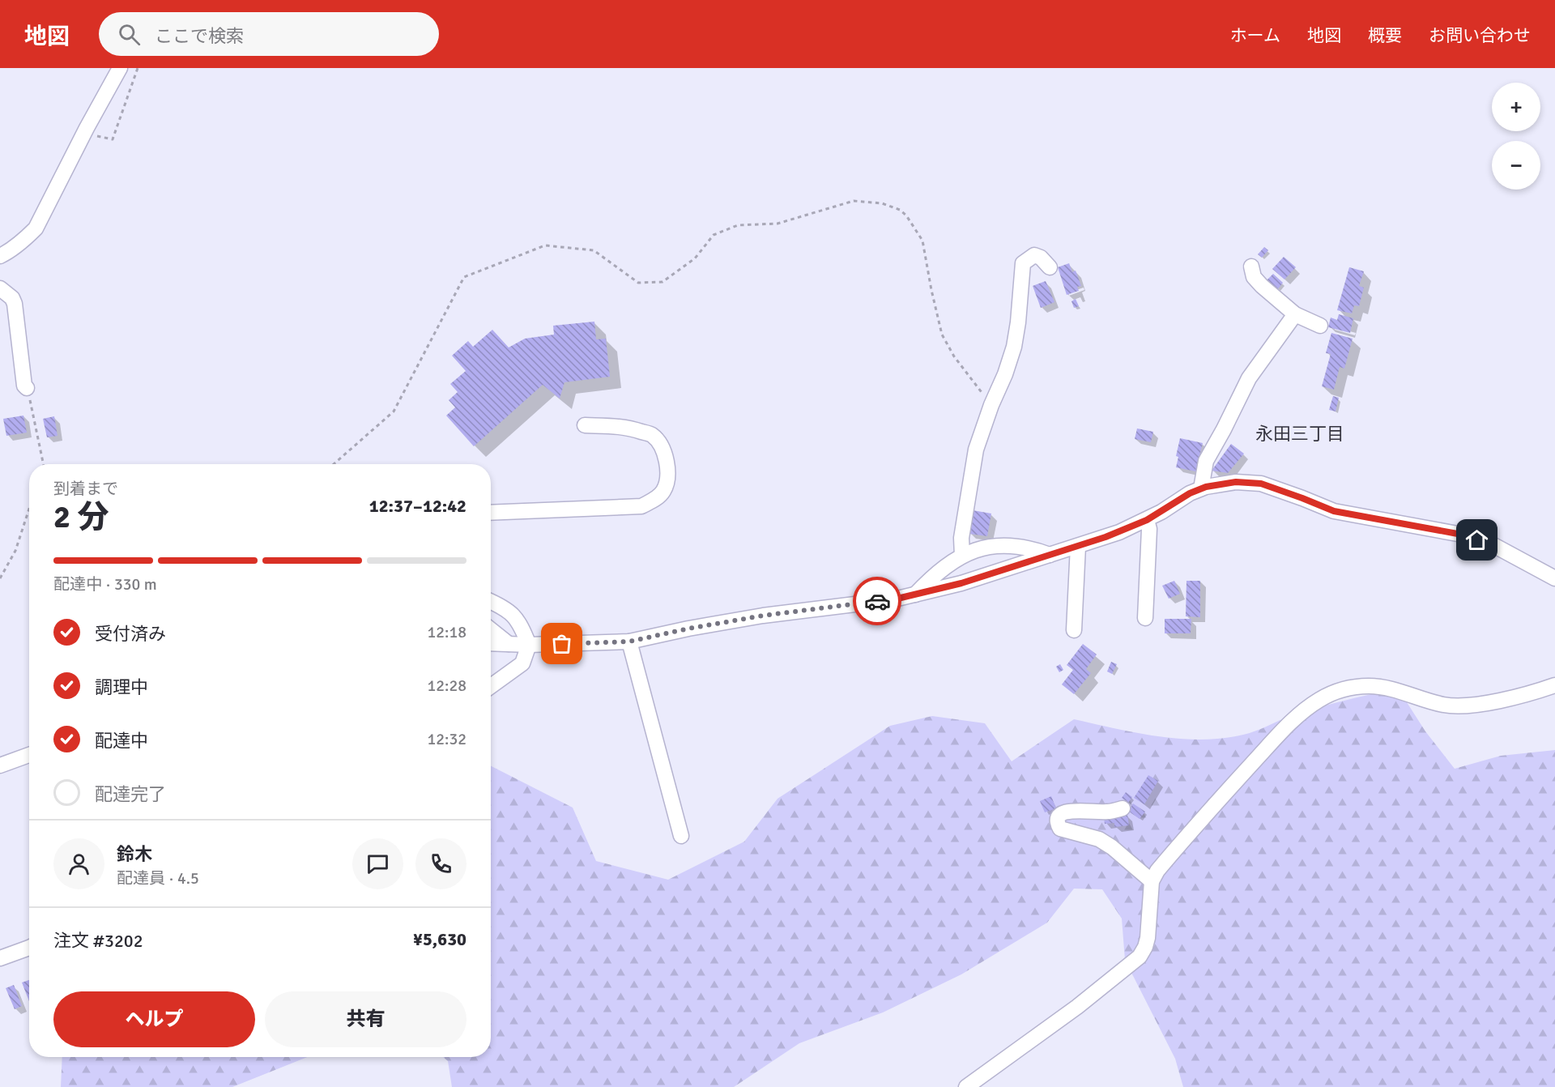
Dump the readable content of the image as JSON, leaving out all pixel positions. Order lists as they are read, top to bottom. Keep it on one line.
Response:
{"districts":["永田三丁目"],"page":{"header":"地図","search":"ここで検索","nav":["ホーム","地図","概要","お問い合わせ"],"map_buttons":["+","−"],"heading":["2 分","到着まで","12:37–12:42"],"panel":["鈴木","配達員 · 4.5","注文 #3202","¥5,630"],"bar":"配達中 · 330 m","list":[["受付済み","12:18"],["調理中","12:28"],["配達中","12:32"],"配達完了"],"buttons":["ヘルプ","共有"]}}
